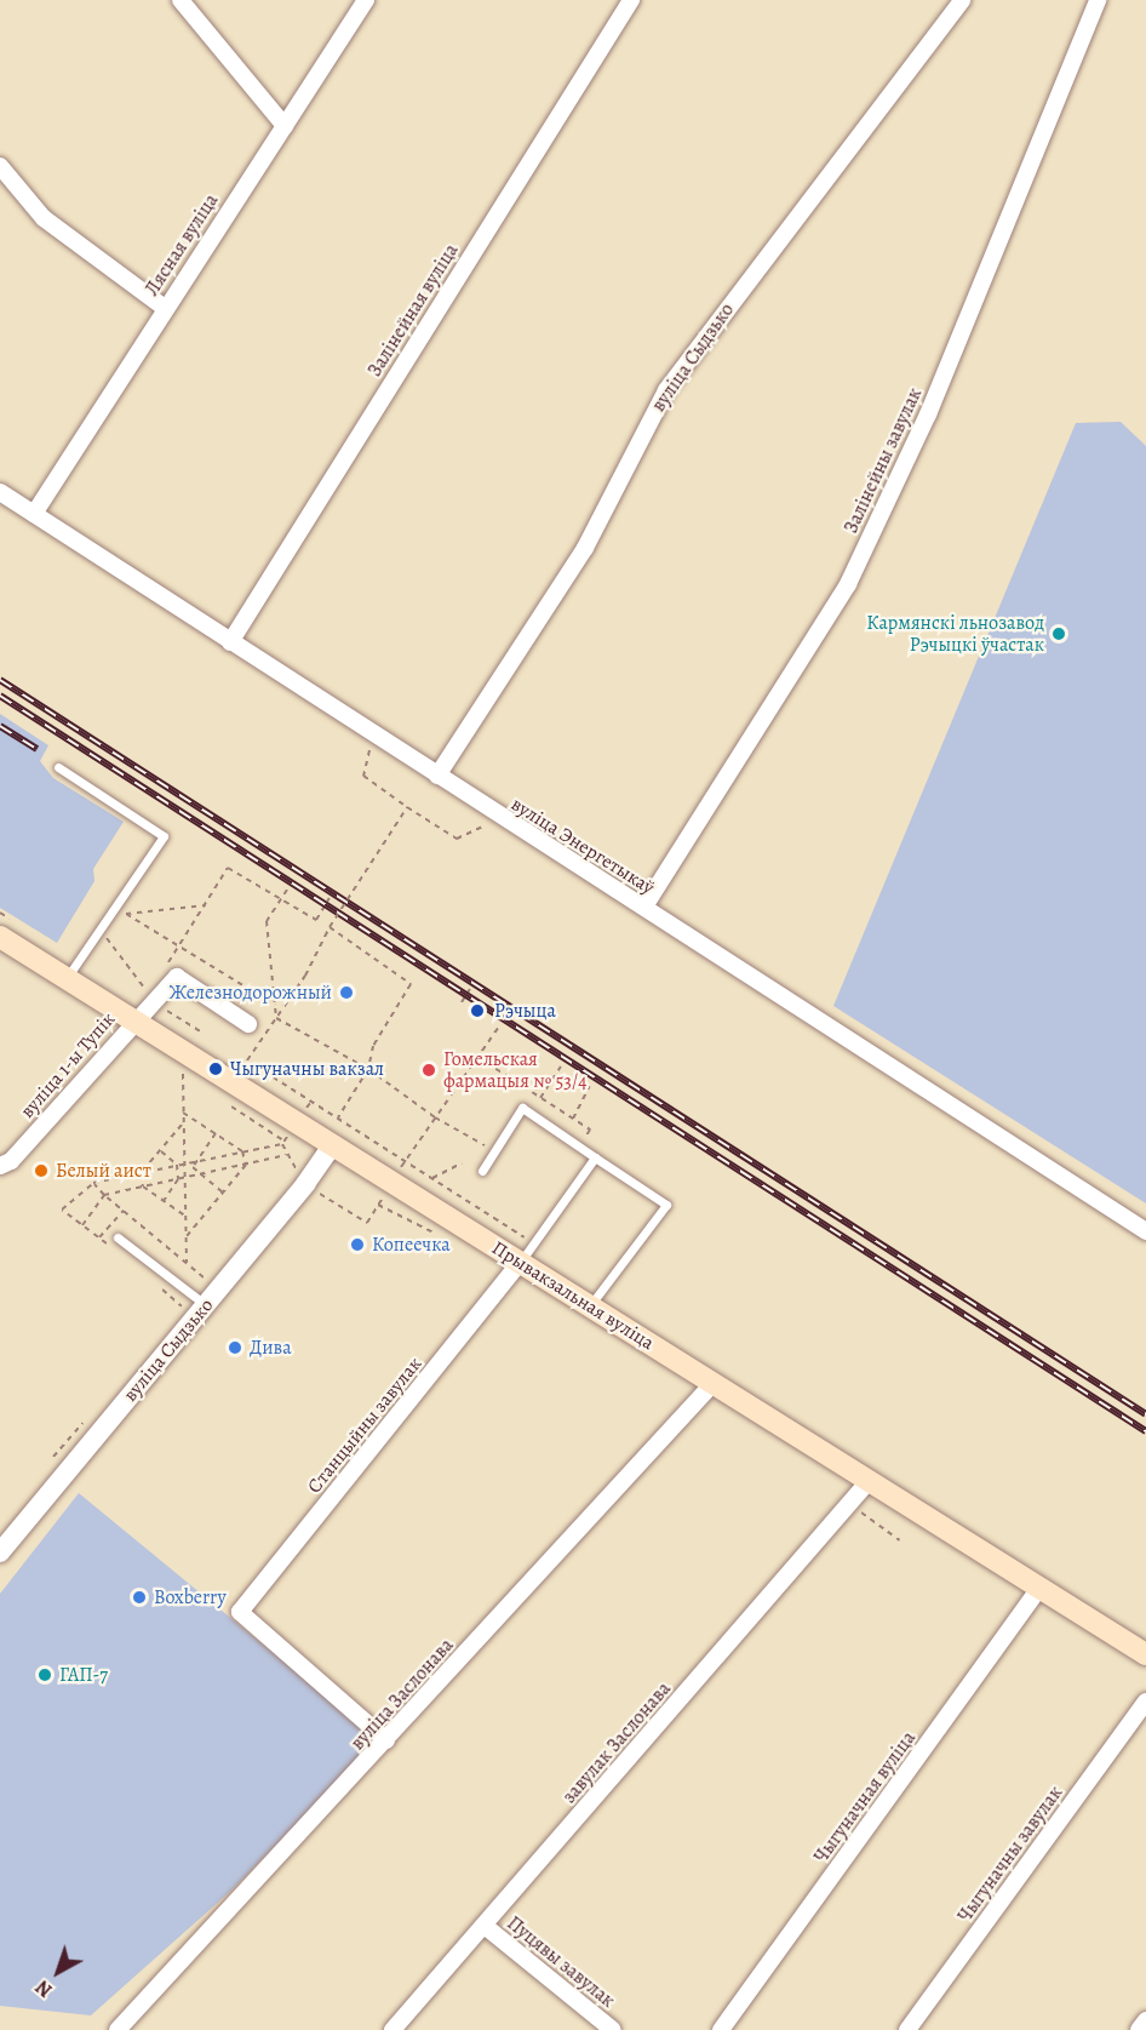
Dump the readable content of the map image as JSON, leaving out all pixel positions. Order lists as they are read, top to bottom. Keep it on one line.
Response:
{"streets":{"main road":["Прывакзальная вуліца"],"street":["Лясная вуліца","Залінейная вуліца","вуліца Сыдзько","Залінейны завулак","вуліца Энергетыкаў","вуліца 1-ы Тупік","Станцыйны завулак","вуліца Заслонава","завулак Заслонава","Чыгуначная вуліца","Чыгуначны завулак","Пуцявы завулак"]},"crossings":[["Лясная вуліца","вуліца Энергетыкаў"],["Залінейная вуліца","вуліца Энергетыкаў"],["вуліца Сыдзько","вуліца Энергетыкаў"],["вуліца Сыдзько","Прывакзальная вуліца"],["Залінейны завулак","вуліца Энергетыкаў"],["вуліца 1-ы Тупік","Прывакзальная вуліца"],["Прывакзальная вуліца","Станцыйны завулак"],["Прывакзальная вуліца","вуліца Заслонава"],["Прывакзальная вуліца","завулак Заслонава"],["Прывакзальная вуліца","Чыгуначная вуліца"],["Станцыйны завулак","вуліца Заслонава"],["завулак Заслонава","Пуцявы завулак"]],"places":["Кармянскі льнозавод Рэчыцкі ўчастак","Железнодорожный","Рэчыца","Чыгуначны вакзал","Гомельская фармацыя № 53/4","Белый аист","Копеечка","Дива","Boxberry","ГАП-7"],"north":"bottom left"}
